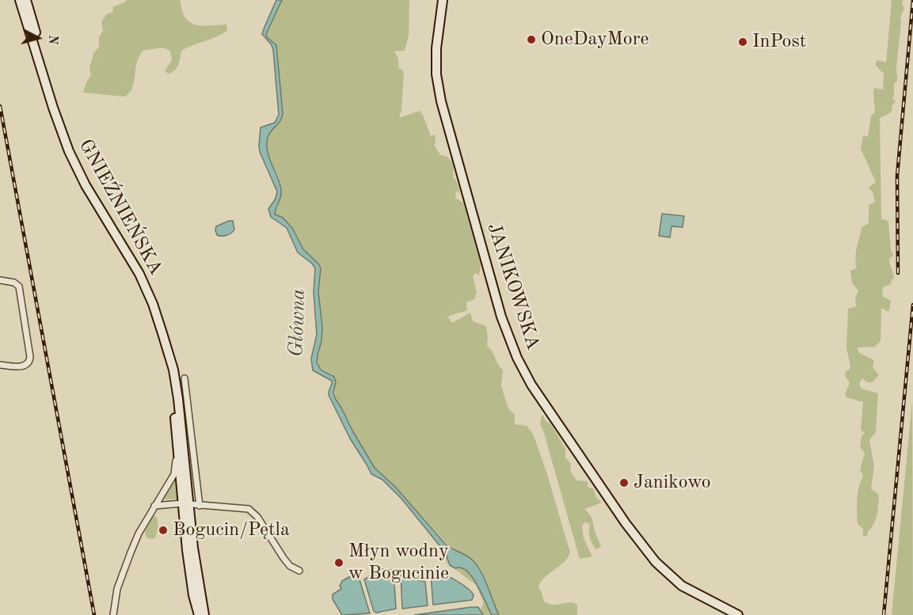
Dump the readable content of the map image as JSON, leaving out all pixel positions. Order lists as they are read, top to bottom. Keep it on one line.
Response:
{"streets":{"main road":["GNIEŹNIEŃSKA","JANIKOWSKA"]},"water":["Główna"],"places":["OneDayMore","InPost","Janikowo","Bogucin/Pętla","Młyn wodny w Bogucinie"],"north":"right"}
